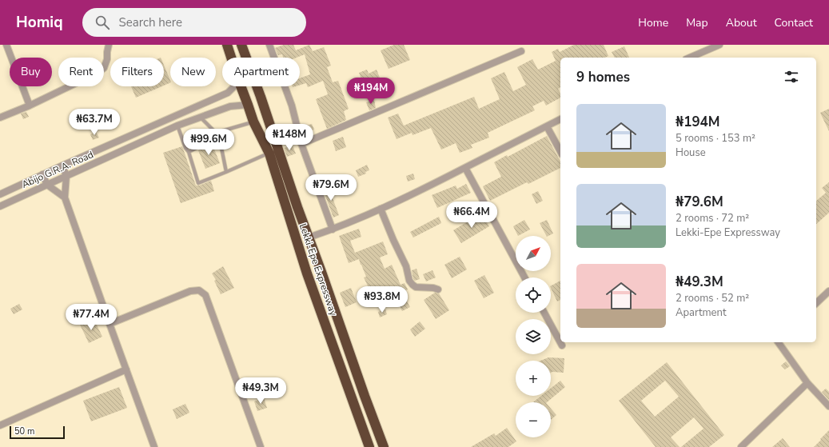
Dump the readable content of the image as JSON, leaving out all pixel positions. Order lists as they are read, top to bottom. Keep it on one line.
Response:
{"streets":{"highway":["Lekki-Epe Expressway"],"street":["Abijo G.R.A. Road"]},"crossings":[["Abijo G.R.A. Road","Lekki-Epe Expressway"]],"scale_bar":"50 m","north":"top right","page":{"header":"Homiq","search":"Search here","nav":["Home","Map","About","Contact"],"chip":["Buy","Rent","Filters","New","Apartment"],"heading":"9 homes","price":["₦194M","₦63.7M","₦148M","₦99.6M","₦79.6M","₦66.4M","₦93.8M","₦77.4M","₦49.3M"],"list":[{"name":"₦194M","note":"5 rooms · 153 m² · House"},{"name":"₦79.6M","note":"2 rooms · 72 m² · Lekki-Epe Expressway"},{"name":"₦49.3M","note":"2 rooms · 52 m² · Apartment"}],"map_buttons":["+","−"],"scale":"50 m"}}
